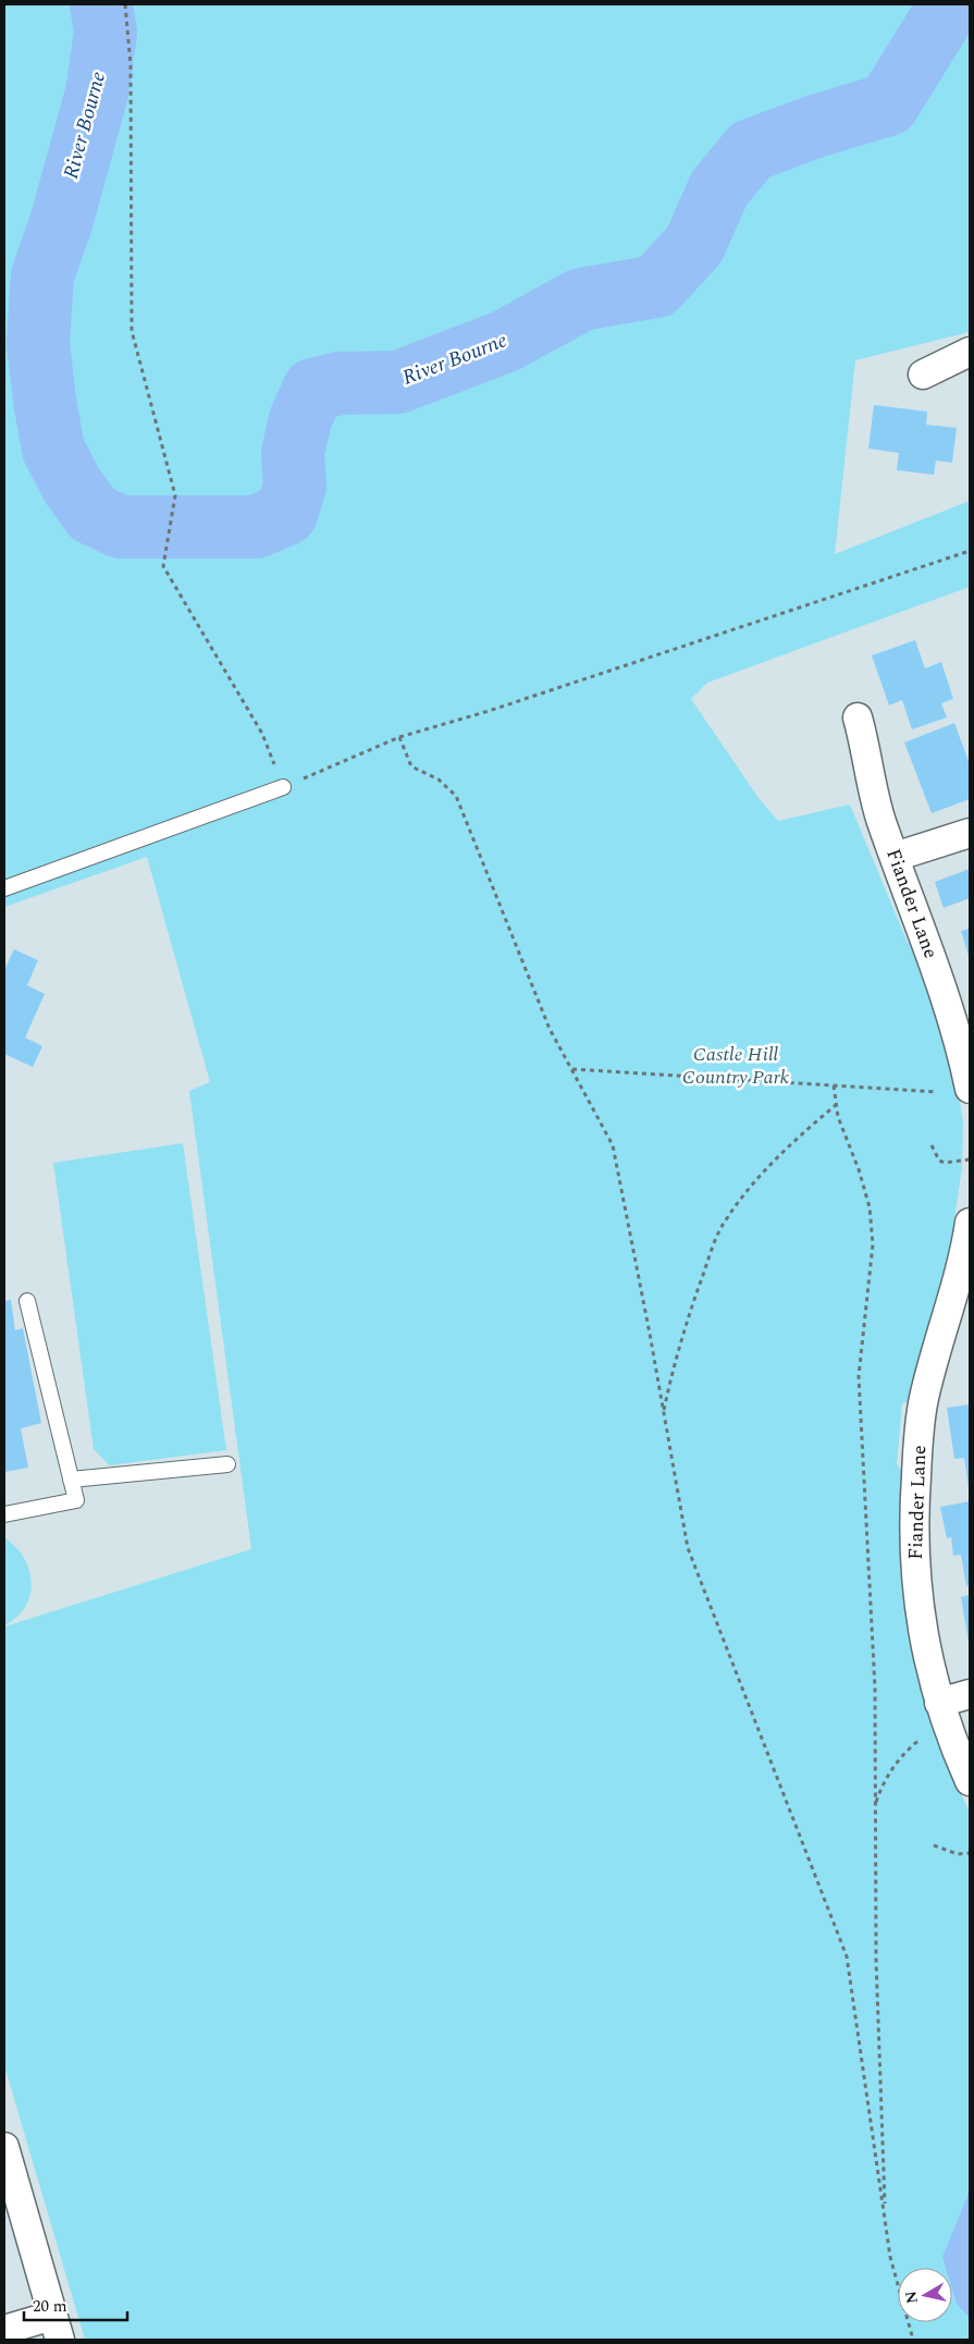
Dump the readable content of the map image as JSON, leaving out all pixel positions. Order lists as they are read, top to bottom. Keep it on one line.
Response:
{"streets":{"street":["Fiander Lane"]},"water":["River Bourne"],"parks":["Castle Hill Country Park"],"scale_bar":"20 m","north":"left"}
